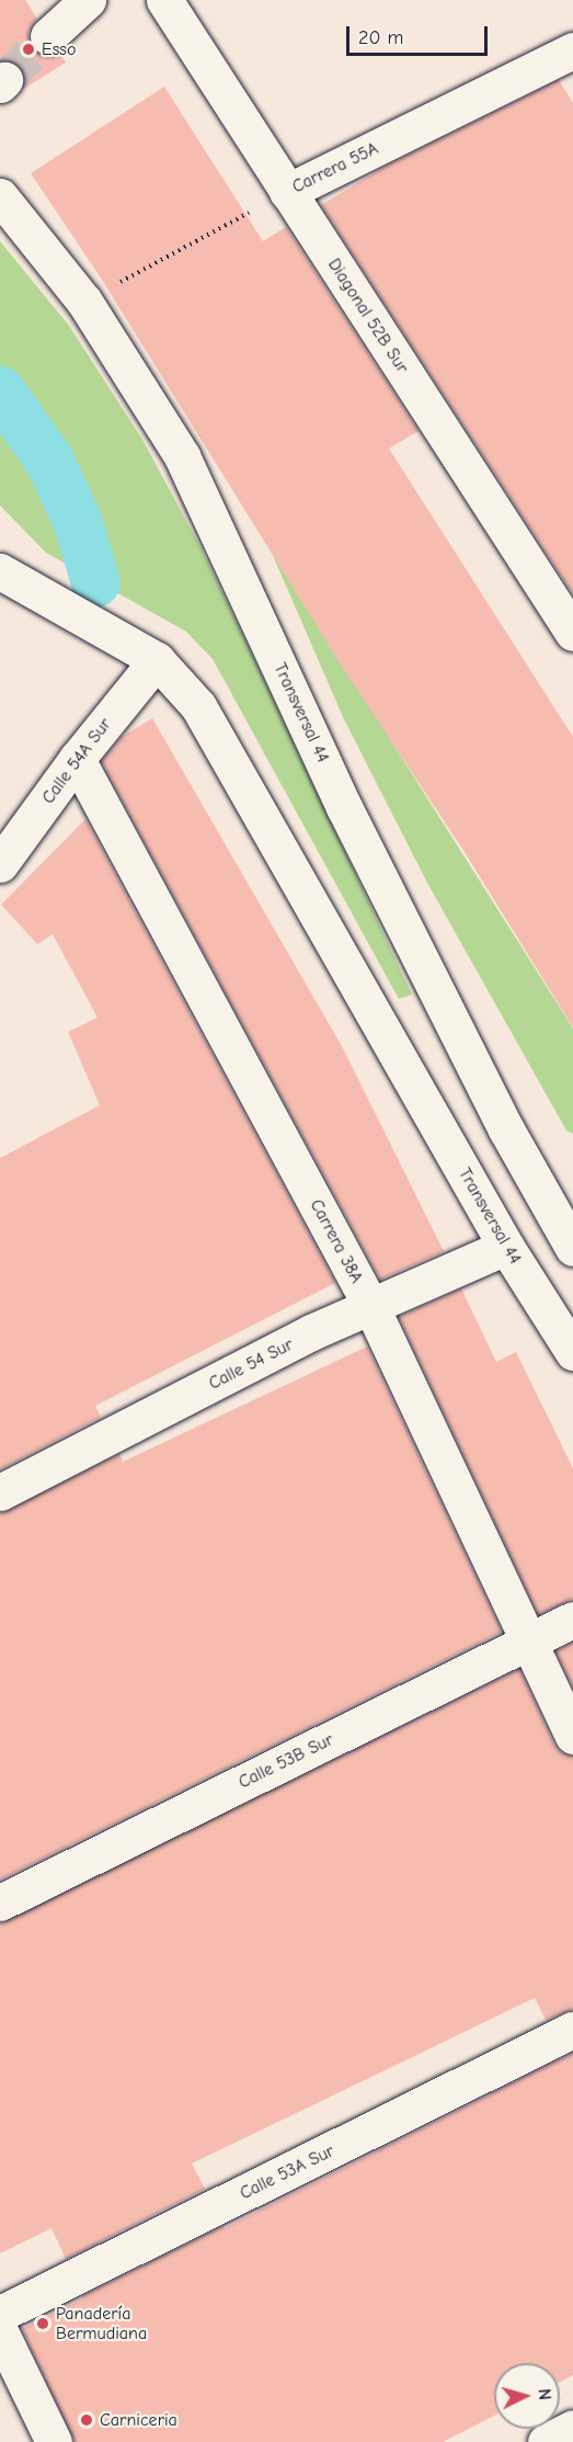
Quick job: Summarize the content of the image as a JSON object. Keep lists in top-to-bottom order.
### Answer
{
  "streets": {
    "street": [
      "Carrera 55A",
      "Diagonal 52B Sur",
      "Transversal 44",
      "Calle 54A Sur",
      "Carrera 38A",
      "Calle 54 Sur",
      "Calle 53B Sur",
      "Calle 53A Sur"
    ]
  },
  "crossings": [
    ["Carrera 55A", "Diagonal 52B Sur"],
    ["Transversal 44", "Calle 54A Sur"],
    ["Transversal 44", "Calle 54 Sur"],
    ["Calle 54A Sur", "Carrera 38A"],
    ["Carrera 38A", "Calle 54 Sur"],
    ["Carrera 38A", "Calle 53B Sur"]
  ],
  "places": ["Esso", "Panadería Bermudiana", "Carniceria"],
  "scale_bar": "20 m",
  "north": "right"
}
